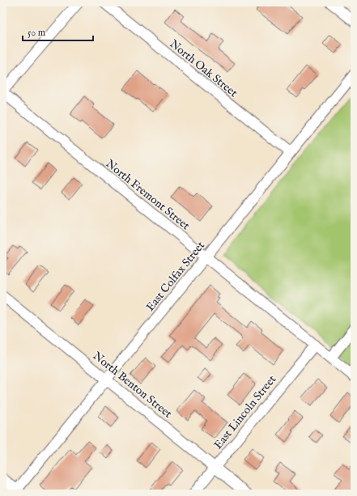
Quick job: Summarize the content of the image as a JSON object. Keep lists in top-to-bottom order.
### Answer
{
  "streets": {
    "street": [
      "North Oak Street",
      "North Fremont Street",
      "East Colfax Street",
      "North Benton Street",
      "East Lincoln Street"
    ]
  },
  "crossings": [
    ["North Oak Street", "East Colfax Street"],
    ["North Fremont Street", "East Colfax Street"],
    ["North Fremont Street", "East Lincoln Street"],
    ["East Colfax Street", "North Benton Street"],
    ["North Benton Street", "East Lincoln Street"]
  ],
  "scale_bar": "50 m"
}
